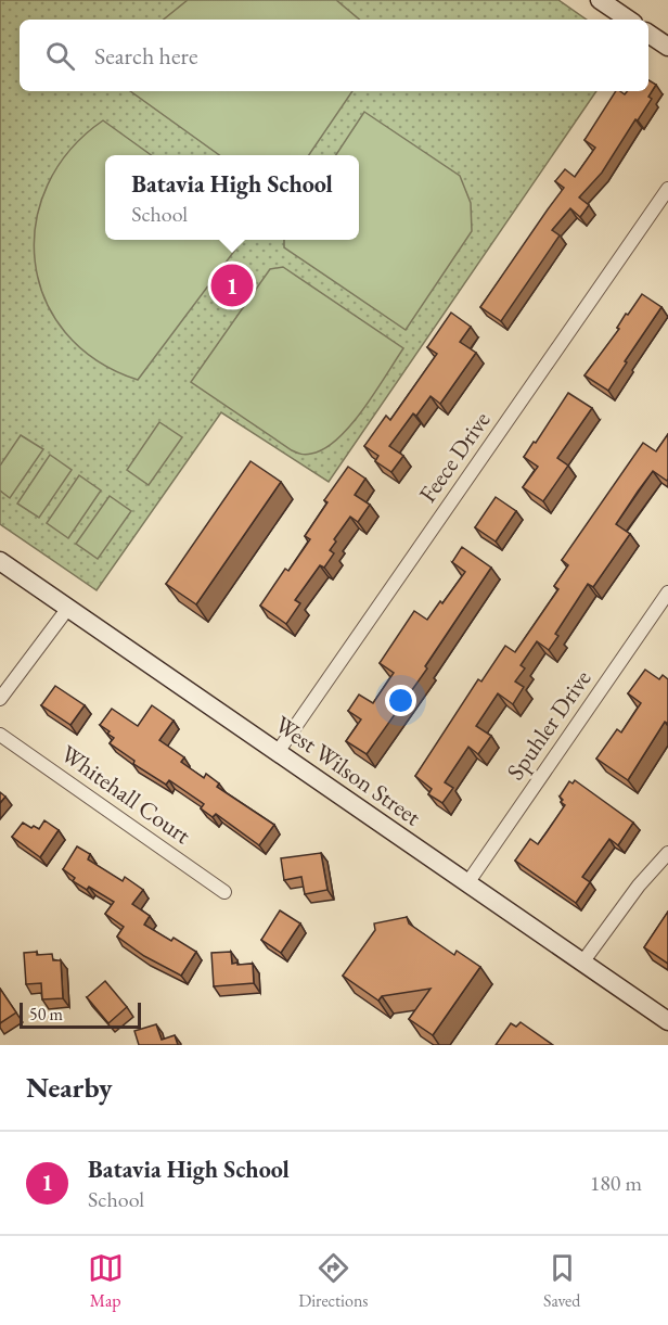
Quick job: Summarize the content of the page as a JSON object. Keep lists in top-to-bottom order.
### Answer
{
  "streets": {
    "main road": ["West Wilson Street"],
    "street": ["Feece Drive", "Spuhler Drive", "Whitehall Court"]
  },
  "crossings": [
    ["Feece Drive", "West Wilson Street"],
    ["Spuhler Drive", "West Wilson Street"]
  ],
  "scale_bar": "50 m",
  "page": {
    "search": "Search here",
    "popup": ["Batavia High School", "School"],
    "pins": "1",
    "scale": "50 m",
    "heading": "Nearby",
    "list": [
      {
        "mark": "1",
        "name": "Batavia High School",
        "note": "School",
        "value": "180 m"
      }
    ],
    "nav": ["Map", "Directions", "Saved"]
  }
}
